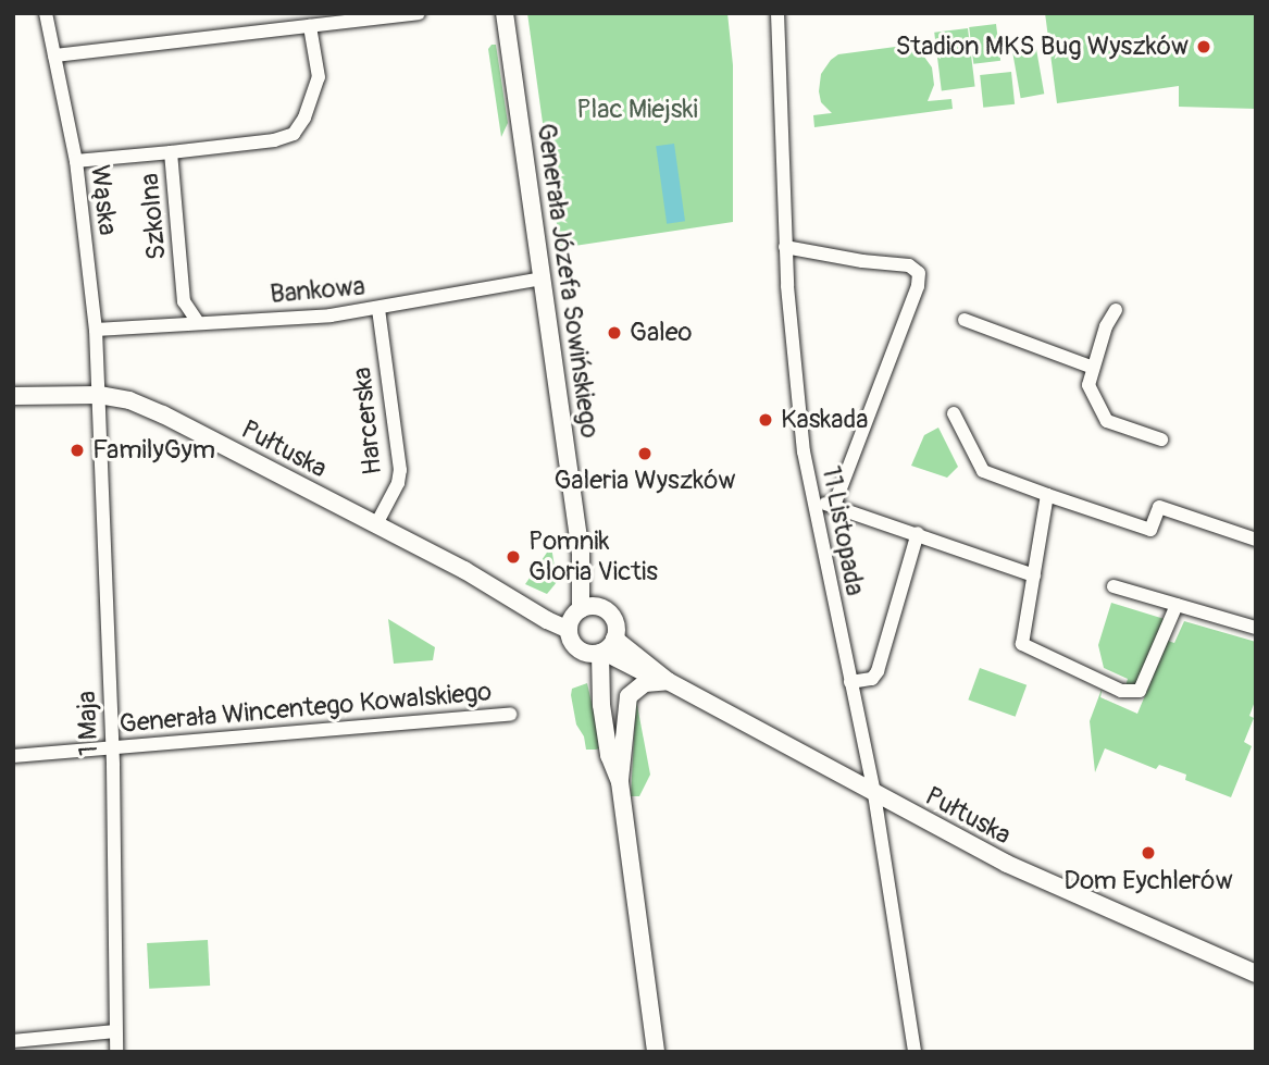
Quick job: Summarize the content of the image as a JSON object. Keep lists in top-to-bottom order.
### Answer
{
  "streets": {
    "street": [
      "Wąska",
      "Szkolna",
      "Generała Józefa Sowińskiego",
      "Bankowa",
      "Harcerska",
      "Pułtuska",
      "11 Listopada",
      "Generała Wincentego Kowalskiego",
      "1 Maja"
    ]
  },
  "crossings": [
    ["Wąska", "Szkolna"],
    ["Wąska", "Bankowa"],
    ["Wąska", "Pułtuska"],
    ["Wąska", "1 Maja"],
    ["Szkolna", "Bankowa"],
    ["Generała Józefa Sowińskiego", "Bankowa"],
    ["Generała Józefa Sowińskiego", "Pułtuska"],
    ["Bankowa", "Harcerska"],
    ["Harcerska", "Pułtuska"],
    ["Pułtuska", "11 Listopada"],
    ["Pułtuska", "1 Maja"],
    ["Generała Wincentego Kowalskiego", "1 Maja"]
  ],
  "parks": ["Plac Miejski"],
  "places": [
    "Stadion MKS Bug Wyszków",
    "Galeo",
    "Kaskada",
    "FamilyGym",
    "Galeria Wyszków",
    "Pomnik Gloria Victis",
    "Dom Eychlerów"
  ]
}
